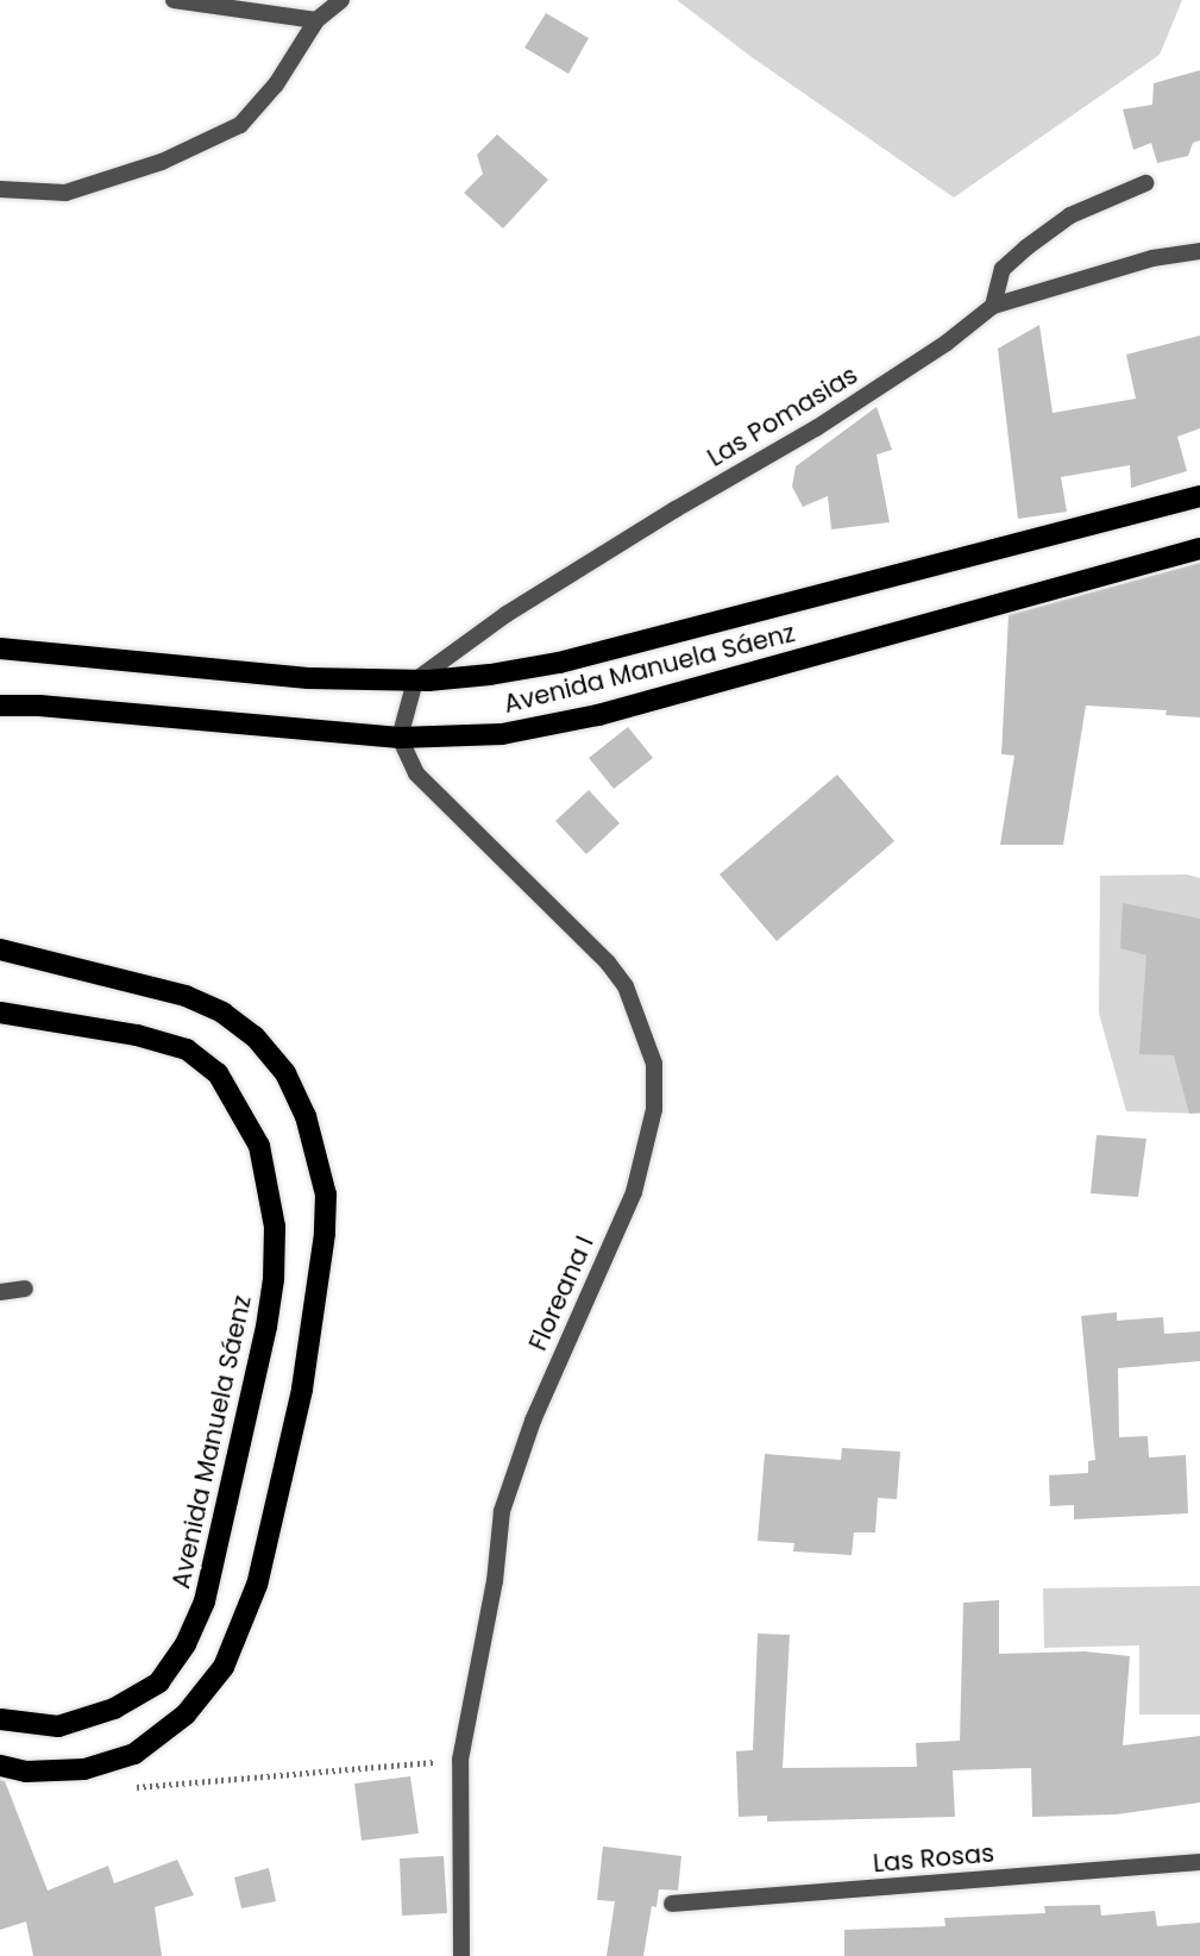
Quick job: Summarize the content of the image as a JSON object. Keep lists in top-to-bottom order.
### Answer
{
  "streets": {
    "main road": ["Avenida Manuela Sáenz"],
    "street": ["Las Pomasias", "Floreana I", "Las Rosas"]
  },
  "crossings": [
    ["Las Pomasias", "Avenida Manuela Sáenz"],
    ["Avenida Manuela Sáenz", "Floreana I"]
  ]
}
